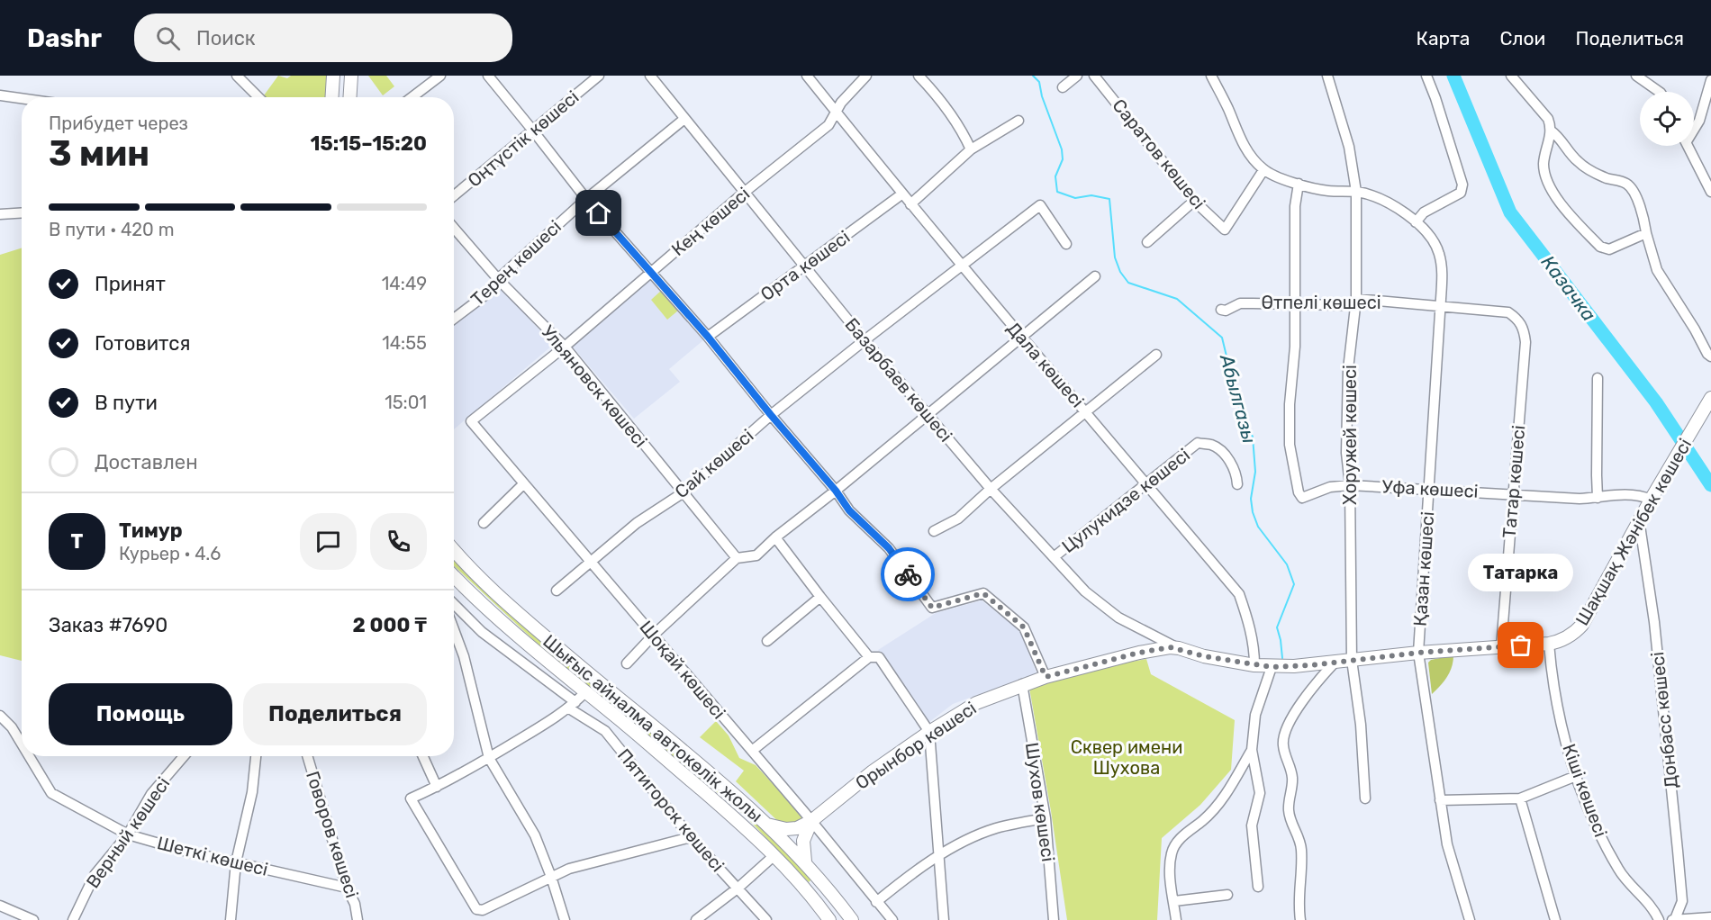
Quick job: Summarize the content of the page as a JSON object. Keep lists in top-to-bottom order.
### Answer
{
  "streets": {
    "main road": ["Шақшақ Жәнібек көшесі", "Шығыс айналма автокөлік жолы", "Орынбор көшесі"],
    "street": [
      "Оңтүстік көшесі",
      "Саратов көшесі",
      "Кең көшесі",
      "Терең көшесі",
      "Орта көшесі",
      "Өтпелі көшесі",
      "Дала көшесі",
      "Базарбаев көшесі",
      "Ульяновск көшесі",
      "Хоружей көшесі",
      "Сай көшесі",
      "Татар көшесі",
      "Уфа көшесі",
      "Цулукидзе көшесі",
      "Қазан көшесі",
      "Шоқай көшесі",
      "Донбасс көшесі",
      "Кіші көшесі",
      "Шухов көшесі",
      "Пятигорск көшесі",
      "Верный көшесі",
      "Говоров көшесі",
      "Шеткі көшесі"
    ]
  },
  "crossings": [
    ["Саратов көшесі", "Қазан көшесі"],
    ["Кең көшесі", "Дала көшесі"],
    ["Кең көшесі", "Базарбаев көшесі"],
    ["Кең көшесі", "Ульяновск көшесі"],
    ["Кең көшесі", "Шоқай көшесі"],
    ["Терең көшесі", "Базарбаев көшесі"],
    ["Терең көшесі", "Ульяновск көшесі"],
    ["Орта көшесі", "Дала көшесі"],
    ["Орта көшесі", "Базарбаев көшесі"],
    ["Өтпелі көшесі", "Хоружей көшесі"],
    ["Өтпелі көшесі", "Татар көшесі"],
    ["Өтпелі көшесі", "Уфа көшесі"],
    ["Өтпелі көшесі", "Қазан көшесі"],
    ["Дала көшесі", "Сай көшесі"],
    ["Дала көшесі", "Цулукидзе көшесі"],
    ["Дала көшесі", "Орынбор көшесі"],
    ["Базарбаев көшесі", "Сай көшесі"],
    ["Базарбаев көшесі", "Цулукидзе көшесі"],
    ["Базарбаев көшесі", "Орынбор көшесі"],
    ["Ульяновск көшесі", "Сай көшесі"],
    ["Хоружей көшесі", "Уфа көшесі"],
    ["Хоружей көшесі", "Қазан көшесі"],
    ["Хоружей көшесі", "Орынбор көшесі"],
    ["Сай көшесі", "Шоқай көшесі"],
    ["Татар көшесі", "Уфа көшесі"],
    ["Татар көшесі", "Орынбор көшесі"],
    ["Уфа көшесі", "Шақшақ Жәнібек көшесі"],
    ["Уфа көшесі", "Қазан көшесі"],
    ["Шақшақ Жәнібек көшесі", "Донбасс көшесі"],
    ["Шақшақ Жәнібек көшесі", "Орынбор көшесі"],
    ["Қазан көшесі", "Орынбор көшесі"],
    ["Шоқай көшесі", "Орынбор көшесі"],
    ["Орынбор көшесі", "Кіші көшесі"],
    ["Орынбор көшесі", "Шухов көшесі"],
    ["Верный көшесі", "Шеткі көшесі"],
    ["Говоров көшесі", "Шеткі көшесі"]
  ],
  "water": ["Казачка", "Абылгазы"],
  "parks": ["Сквер имени Шухова"],
  "places": ["Татарка"],
  "page": {
    "header": "Dashr",
    "search": "Поиск",
    "nav": ["Карта", "Слои", "Поделиться"],
    "heading": ["3 мин", "Прибудет через", "15:15–15:20"],
    "panel": [
      "Тимур",
      "Курьер · 4.6",
      "Заказ #7690",
      "2 000 ₸"
    ],
    "bar": "В пути · 420 m",
    "list": [
      ["Принят", "14:49"],
      ["Готовится", "14:55"],
      ["В пути", "15:01"],
      "Доставлен"
    ],
    "round": "Т",
    "bubble": "Татарка",
    "buttons": ["Помощь", "Поделиться"]
  }
}
